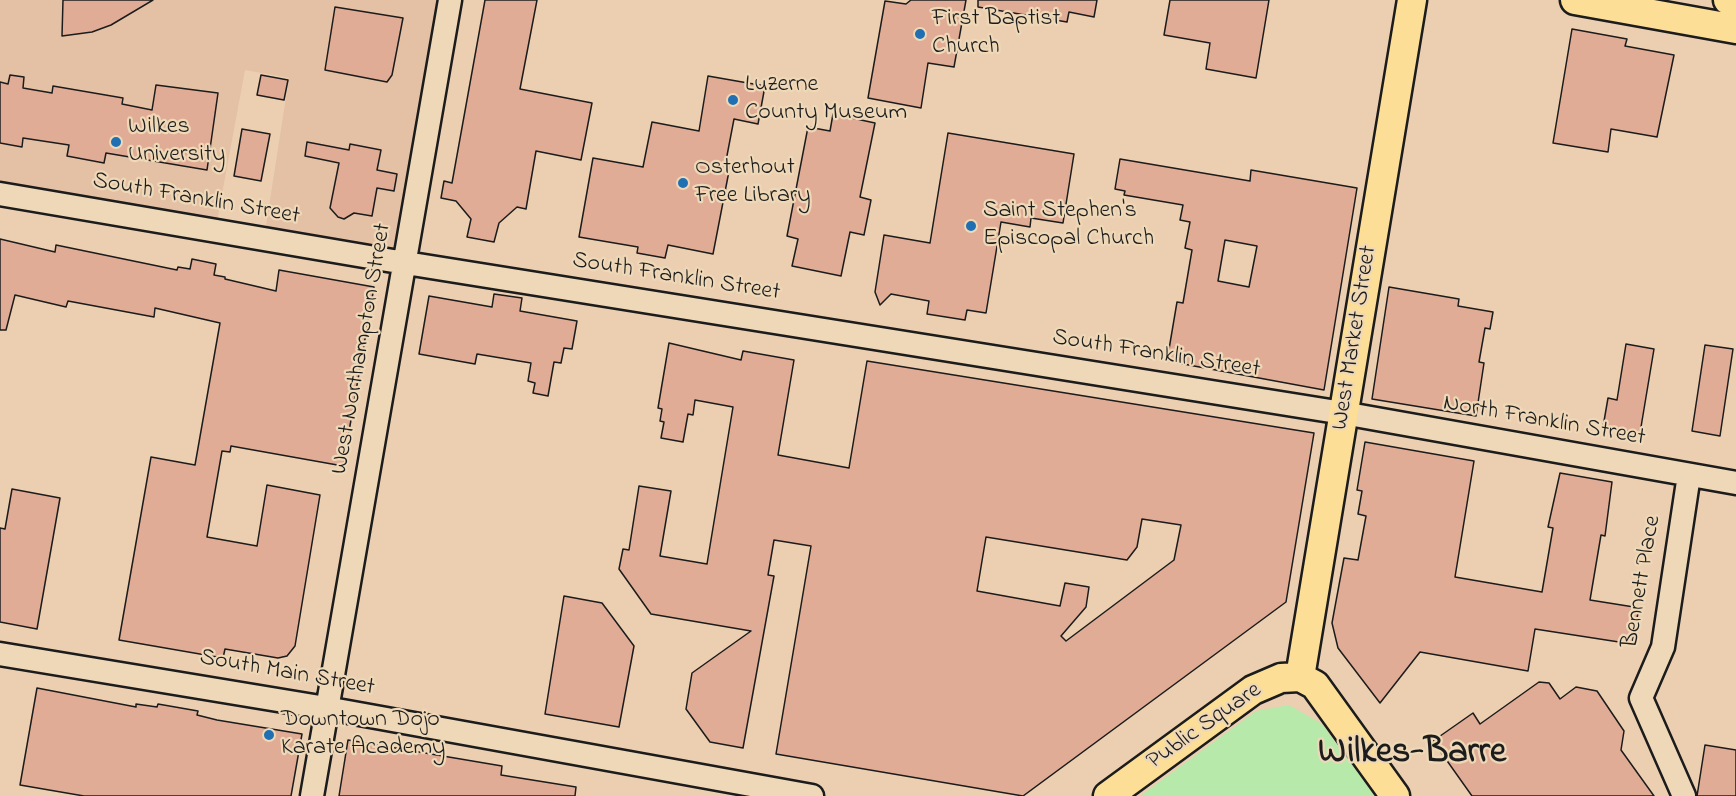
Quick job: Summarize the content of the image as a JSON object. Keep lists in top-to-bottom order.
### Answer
{
  "streets": {
    "main road": ["West Market Street", "Public Square"],
    "street": [
      "South Franklin Street",
      "West Northampton Street",
      "North Franklin Street",
      "Bennett Place",
      "South Main Street"
    ]
  },
  "crossings": [
    ["South Franklin Street", "West Market Street"],
    ["South Franklin Street", "West Northampton Street"],
    ["South Franklin Street", "North Franklin Street"],
    ["West Market Street", "North Franklin Street"],
    ["West Market Street", "Public Square"],
    ["West Northampton Street", "South Main Street"],
    ["North Franklin Street", "Bennett Place"]
  ],
  "districts": ["Wilkes-Barre"],
  "places": [
    "First Baptist Church",
    "Luzerne County Museum",
    "Wilkes University",
    "Osterhout Free Library",
    "Saint Stephen's Episcopal Church",
    "Downtown Dojo Karate Academy"
  ]
}
